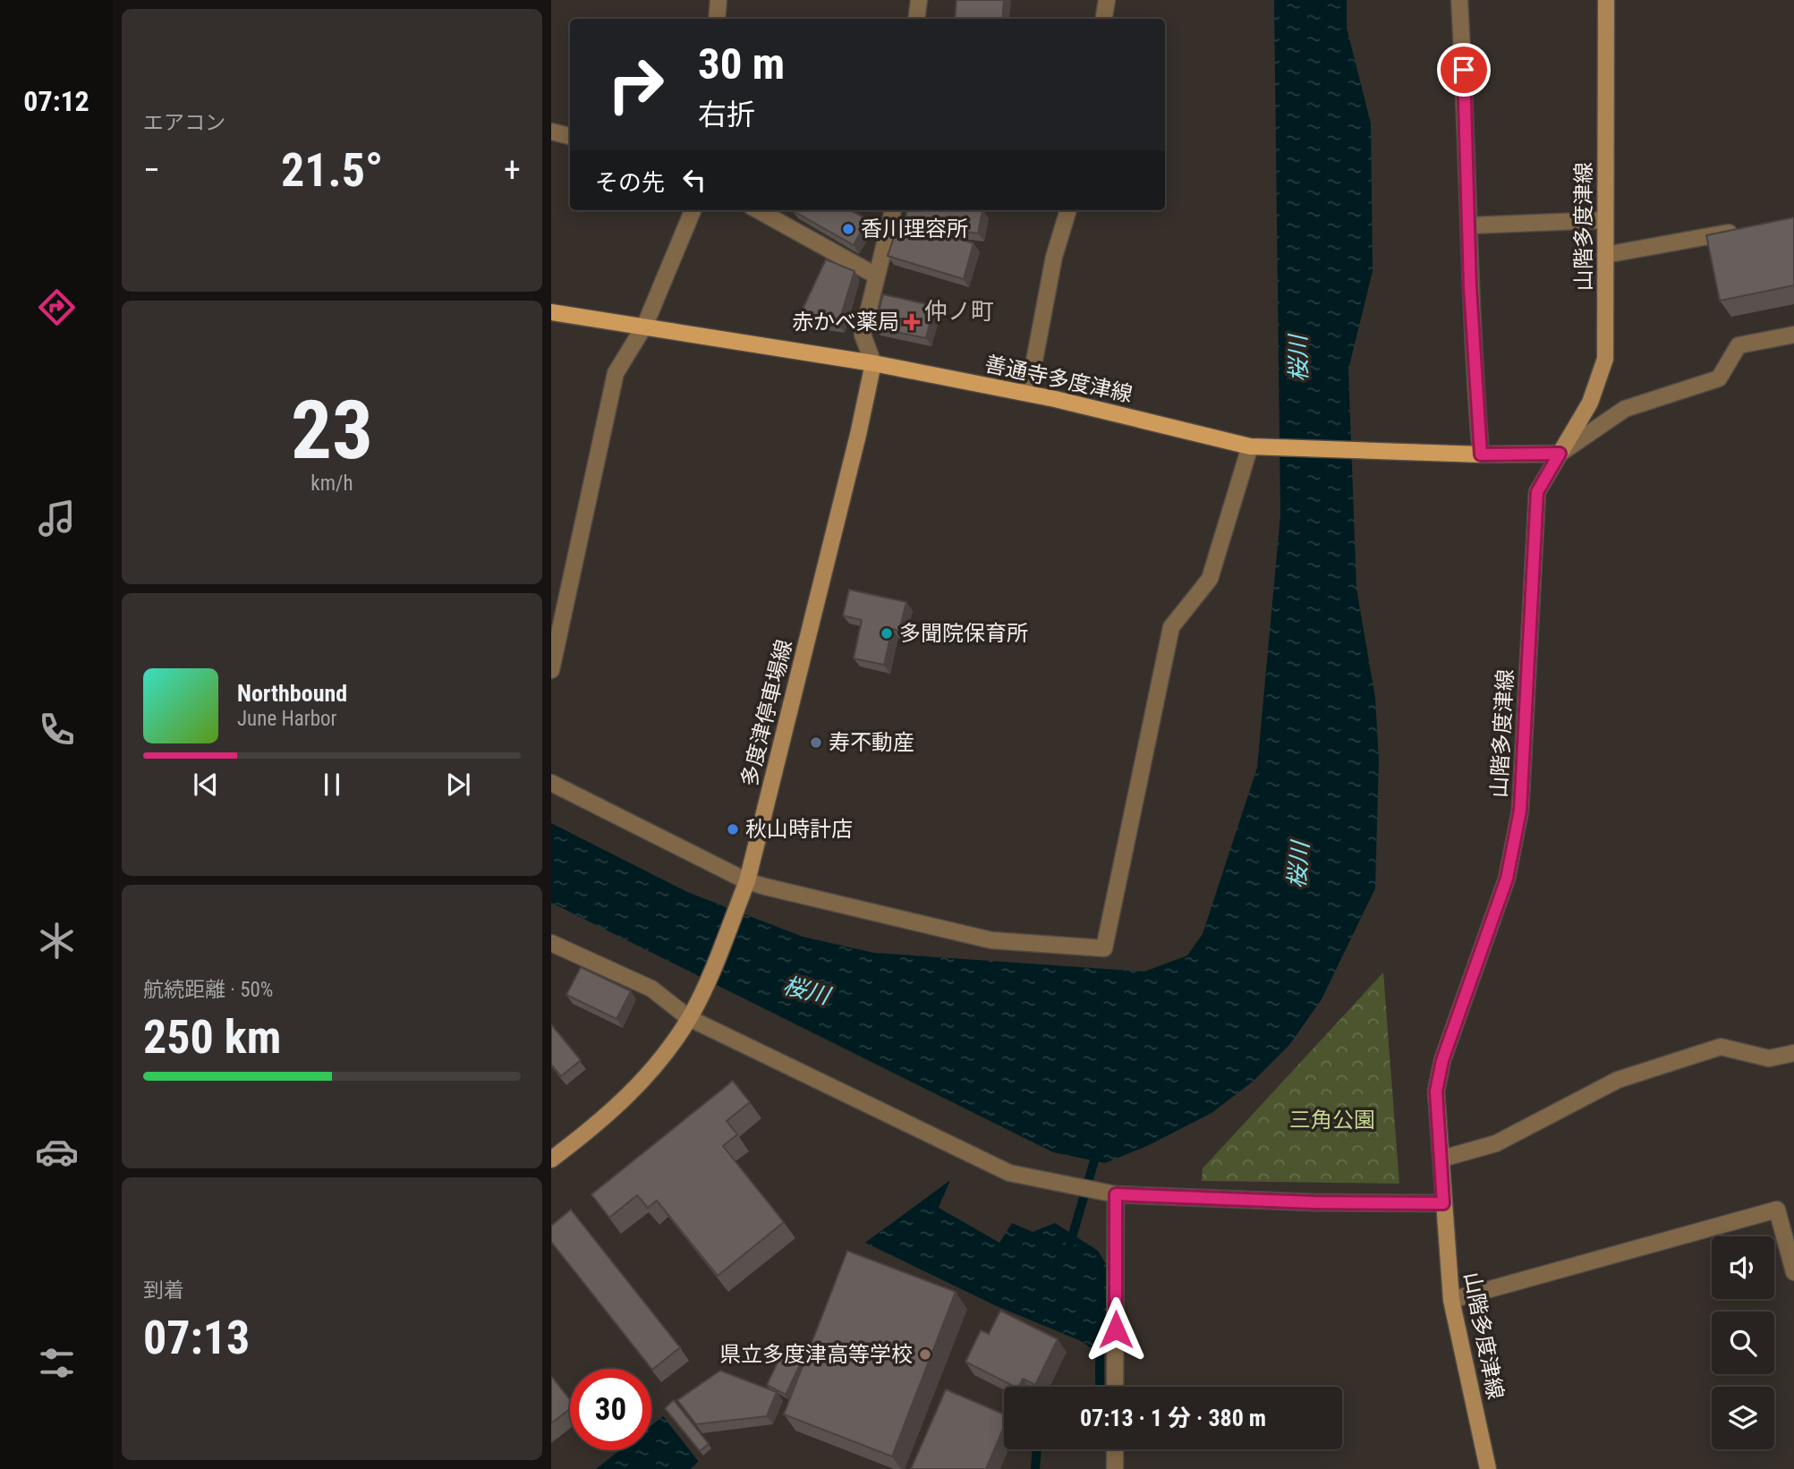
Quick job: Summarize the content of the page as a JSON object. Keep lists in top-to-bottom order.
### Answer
{
  "streets": {
    "main road": ["山階多度津線", "善通寺多度津線", "多度津停車場線"]
  },
  "crossings": [
    ["山階多度津線", "善通寺多度津線"],
    ["善通寺多度津線", "多度津停車場線"]
  ],
  "districts": ["仲ノ町"],
  "water": ["桜川"],
  "parks": ["三角公園"],
  "places": {
    "other": [
      "香川理容所",
      "多聞院保育所",
      "寿不動産",
      "秋山時計店",
      "県立多度津高等学校"
    ],
    "health": ["赤かべ薬局"]
  },
  "page": {
    "tabs": "07:12",
    "tile": [
      "エアコン",
      ["23", "km/h"],
      ["航続距離 · 50%", "250 km"],
      ["到着", "07:13"]
    ],
    "turn": ["30 m", "右折"],
    "heat": ["−", "21.5°", "+"],
    "then": "その先",
    "song": ["Northbound", "June Harbor"],
    "limit": "30",
    "trip": "07:13 · 1 分 · 380 m"
  }
}
